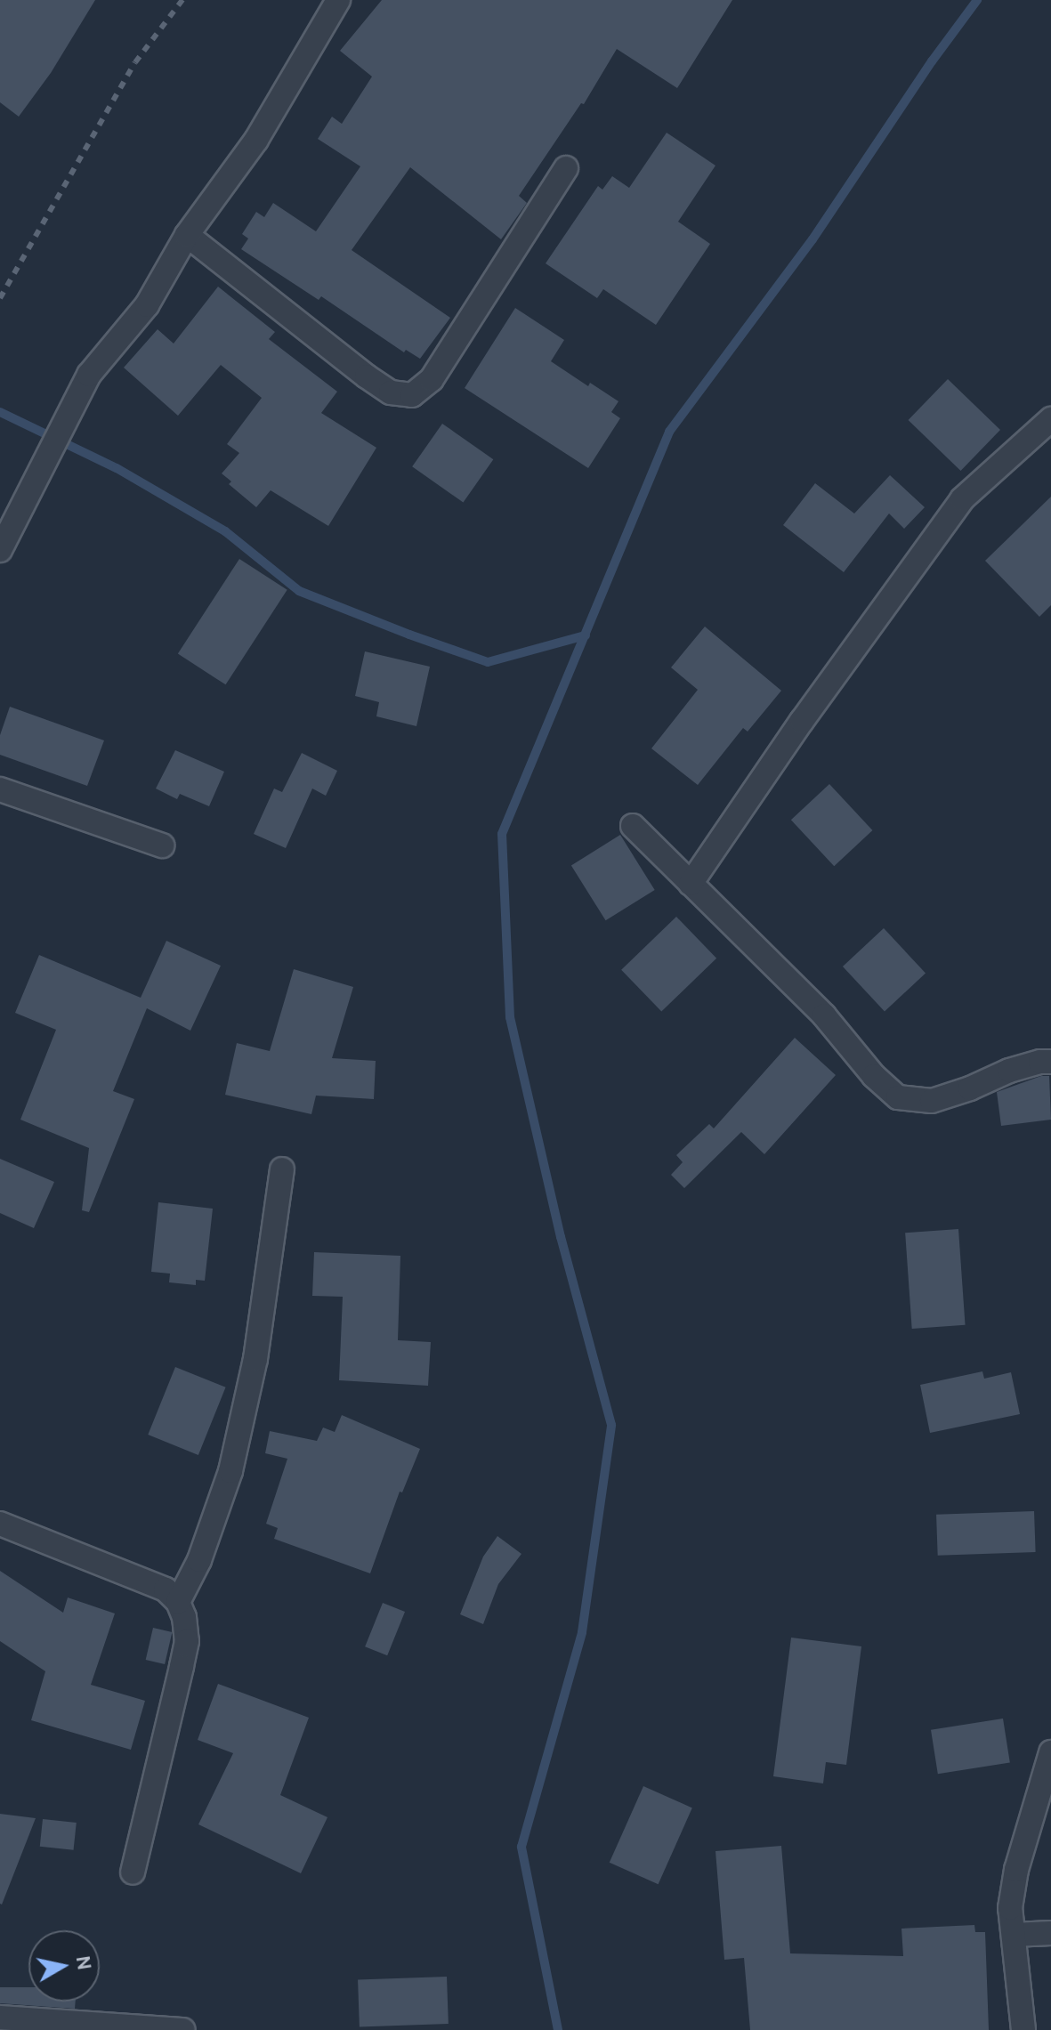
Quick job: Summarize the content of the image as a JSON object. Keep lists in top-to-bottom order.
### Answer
{
  "north": "right"
}
